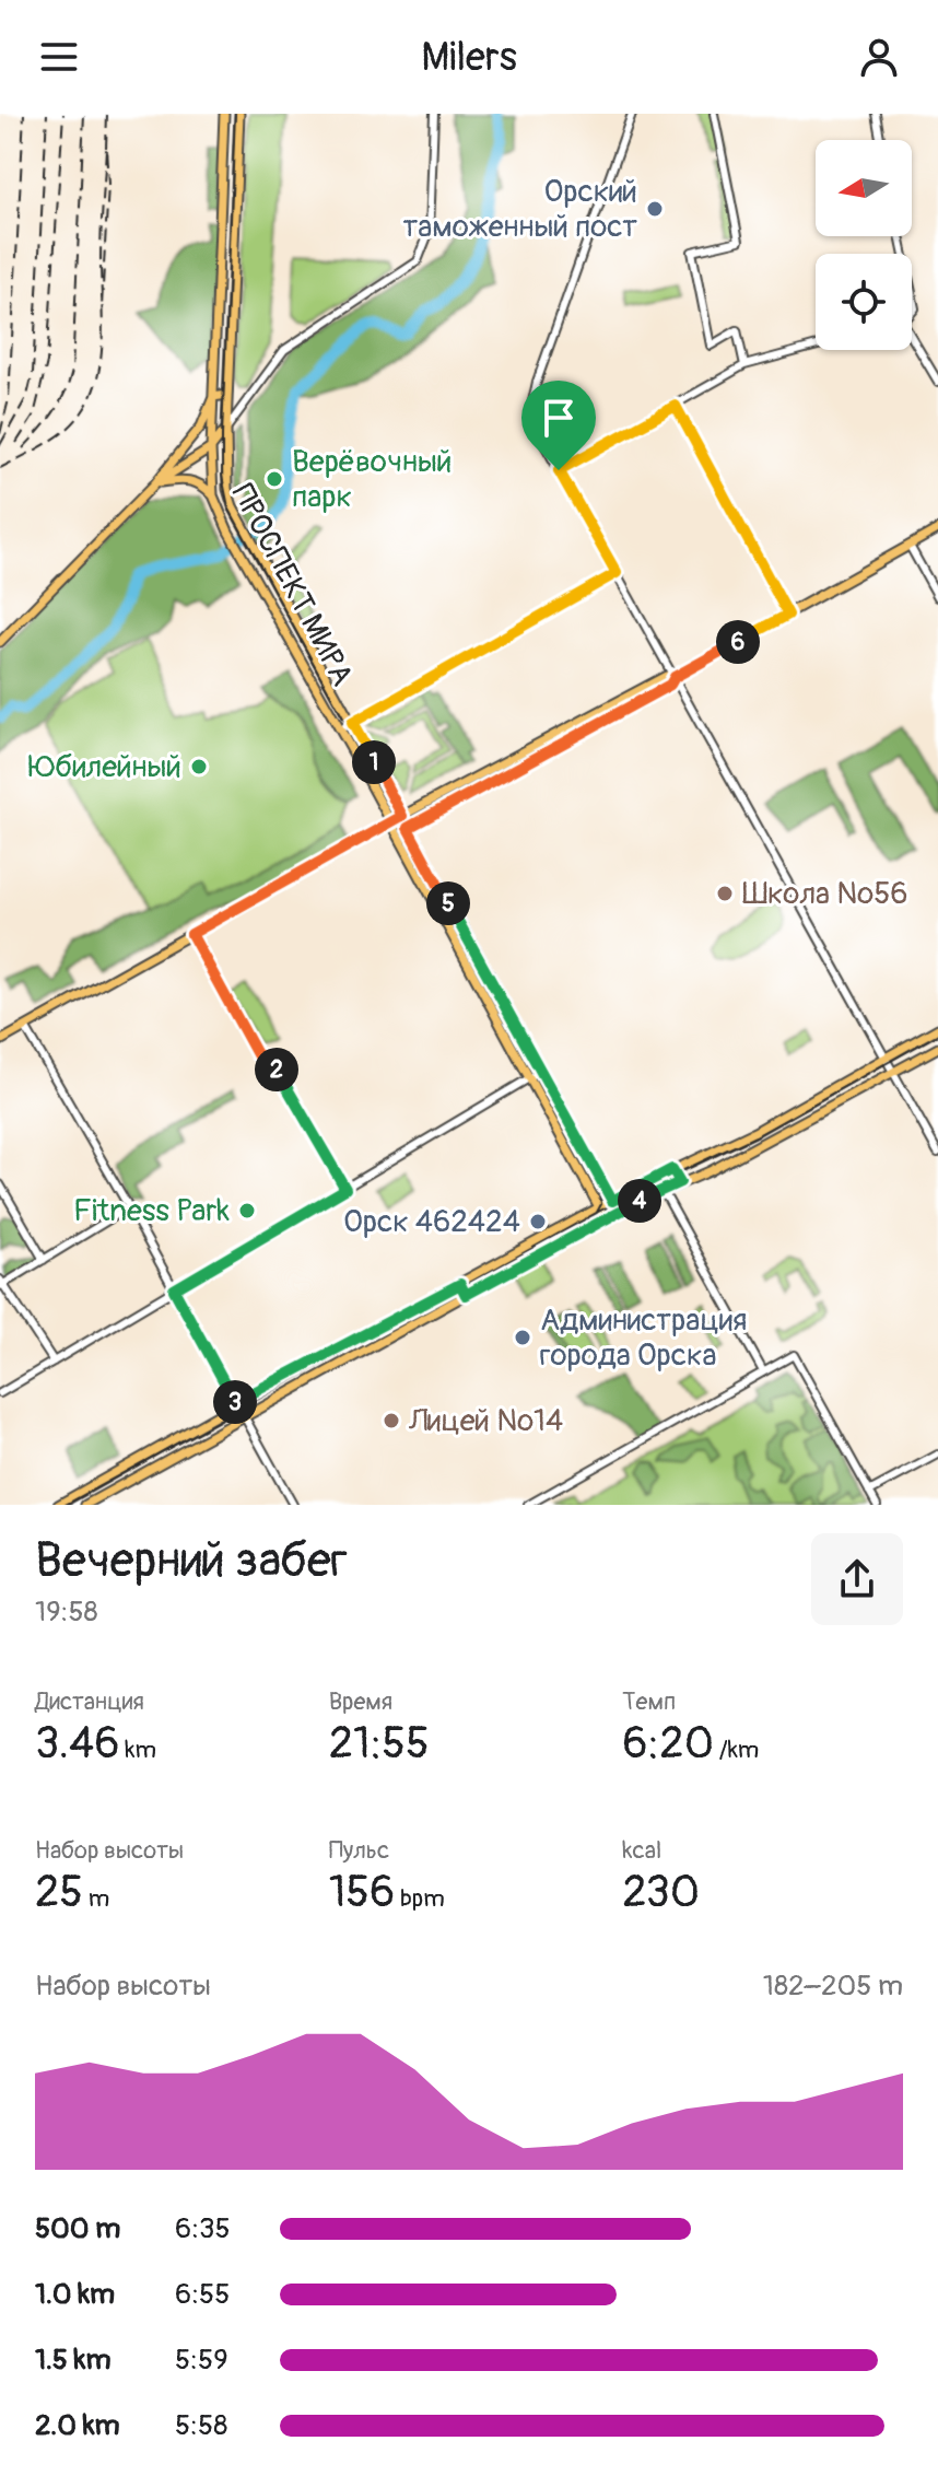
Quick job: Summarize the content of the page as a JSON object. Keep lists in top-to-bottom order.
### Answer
{
  "streets": {
    "main road": ["ПРОСПЕКТ МИРА"]
  },
  "places": [
    "Орский таможенный пост",
    "Верёвочный парк",
    "Юбилейный",
    "Школа №56",
    "Fitness Park",
    "Орск 462424",
    "Администрация города Орска",
    "Лицей №14"
  ],
  "north": "left",
  "page": {
    "header": "Milers",
    "pins": [
      "6",
      "1",
      "5",
      "2",
      "4",
      "3"
    ],
    "heading": ["Вечерний забег", "19:58"],
    "stats": [
      ["Дистанция", "3.46 km"],
      ["Время", "21:55"],
      ["Темп", "6:20 /km"],
      ["Набор высоты", "25 m"],
      ["Пульс", "156 bpm"],
      ["kcal", "230"]
    ],
    "chart": ["Набор высоты", "182–205 m"],
    "list": [
      {
        "name": "500 m",
        "note": "6:35"
      },
      {
        "name": "1.0 km",
        "note": "6:55"
      },
      {
        "name": "1.5 km",
        "note": "5:59"
      },
      {
        "name": "2.0 km",
        "note": "5:58"
      }
    ]
  }
}
